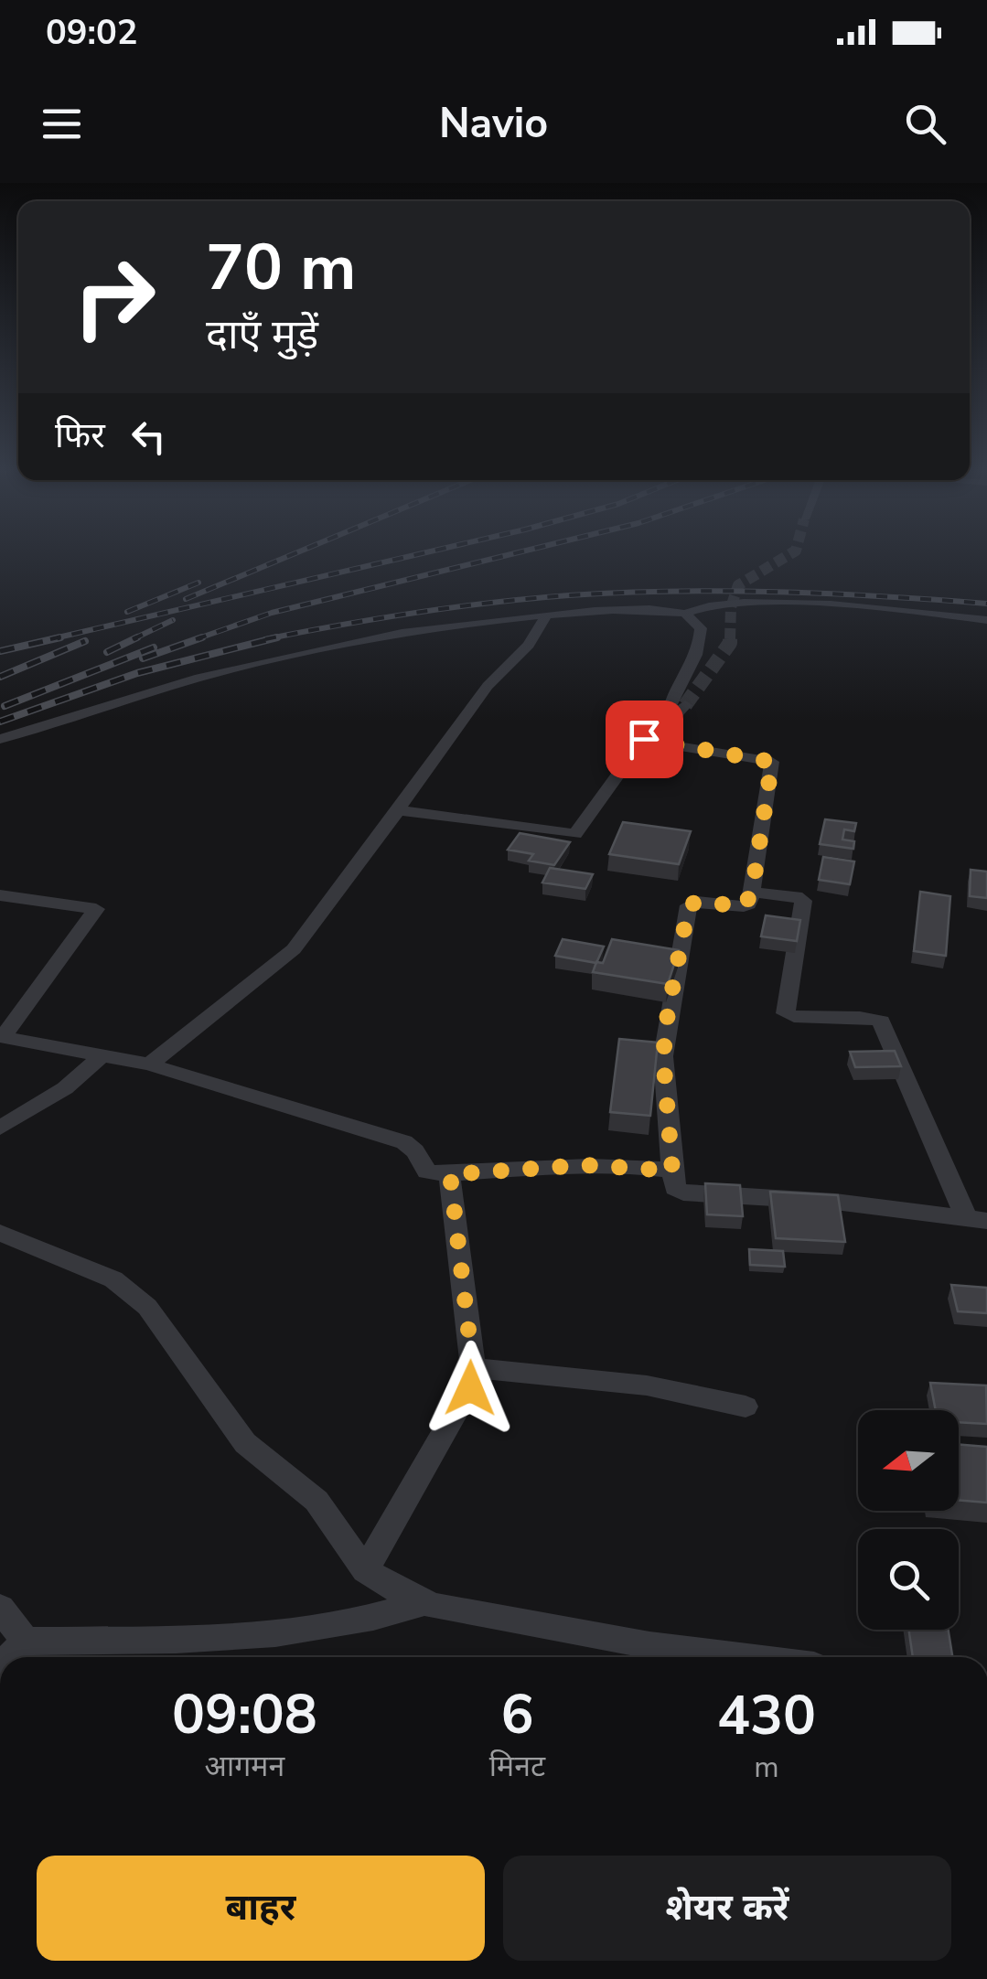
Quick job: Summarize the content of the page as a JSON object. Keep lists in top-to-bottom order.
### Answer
{
  "north": "left",
  "page": {
    "status": "09:02",
    "header": "Navio",
    "turn": ["70 m", "दाएँ मुड़ें"],
    "then": "फिर",
    "eta": [
      "09:08",
      "आगमन",
      "6",
      "मिनट",
      "430",
      "m"
    ],
    "buttons": ["बाहर", "शेयर करें"]
  }
}
